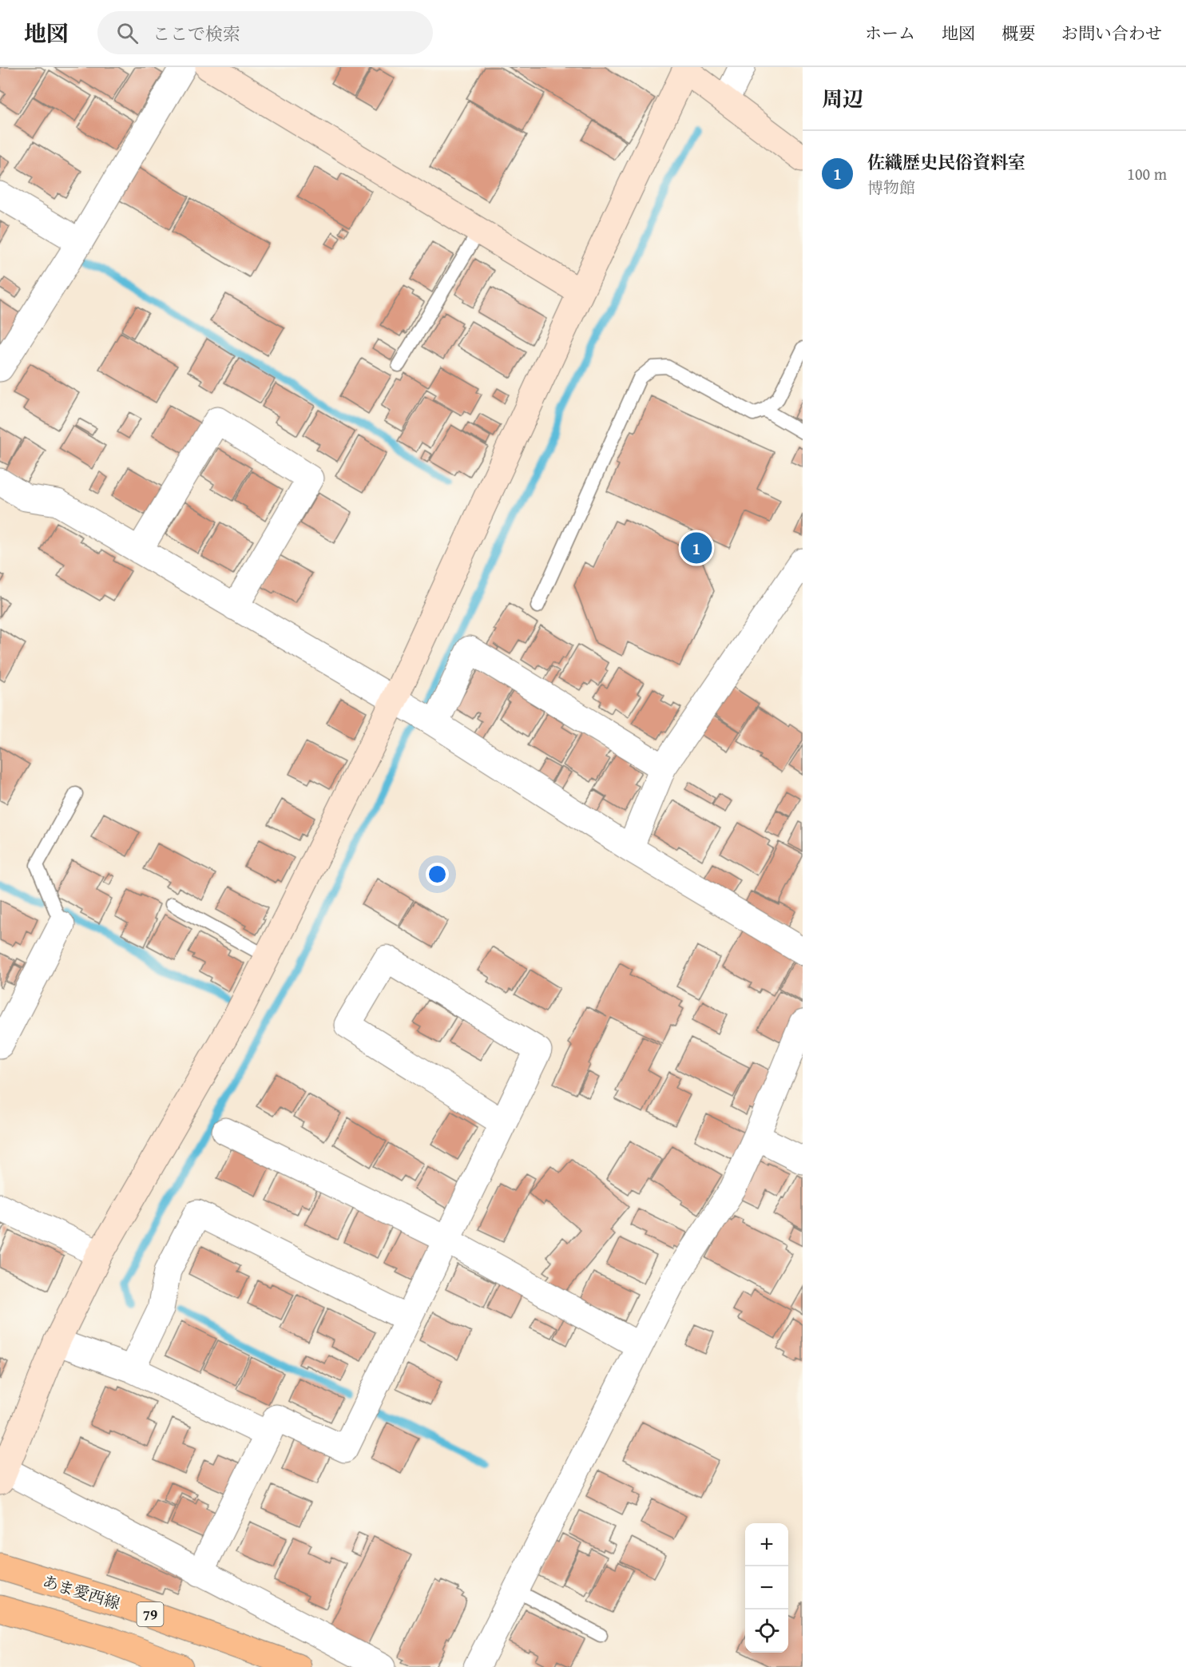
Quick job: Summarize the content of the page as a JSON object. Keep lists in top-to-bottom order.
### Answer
{
  "streets": {
    "main road": ["あま愛西線", "79"]
  },
  "page": {
    "header": "地図",
    "search": "ここで検索",
    "nav": [
      "ホーム",
      "地図",
      "概要",
      "お問い合わせ"
    ],
    "heading": "周辺",
    "list": [
      {
        "mark": "1",
        "name": "佐織歴史民俗資料室",
        "note": "博物館",
        "value": "100 m"
      }
    ],
    "pins": "1",
    "map_buttons": ["+", "−"]
  }
}
